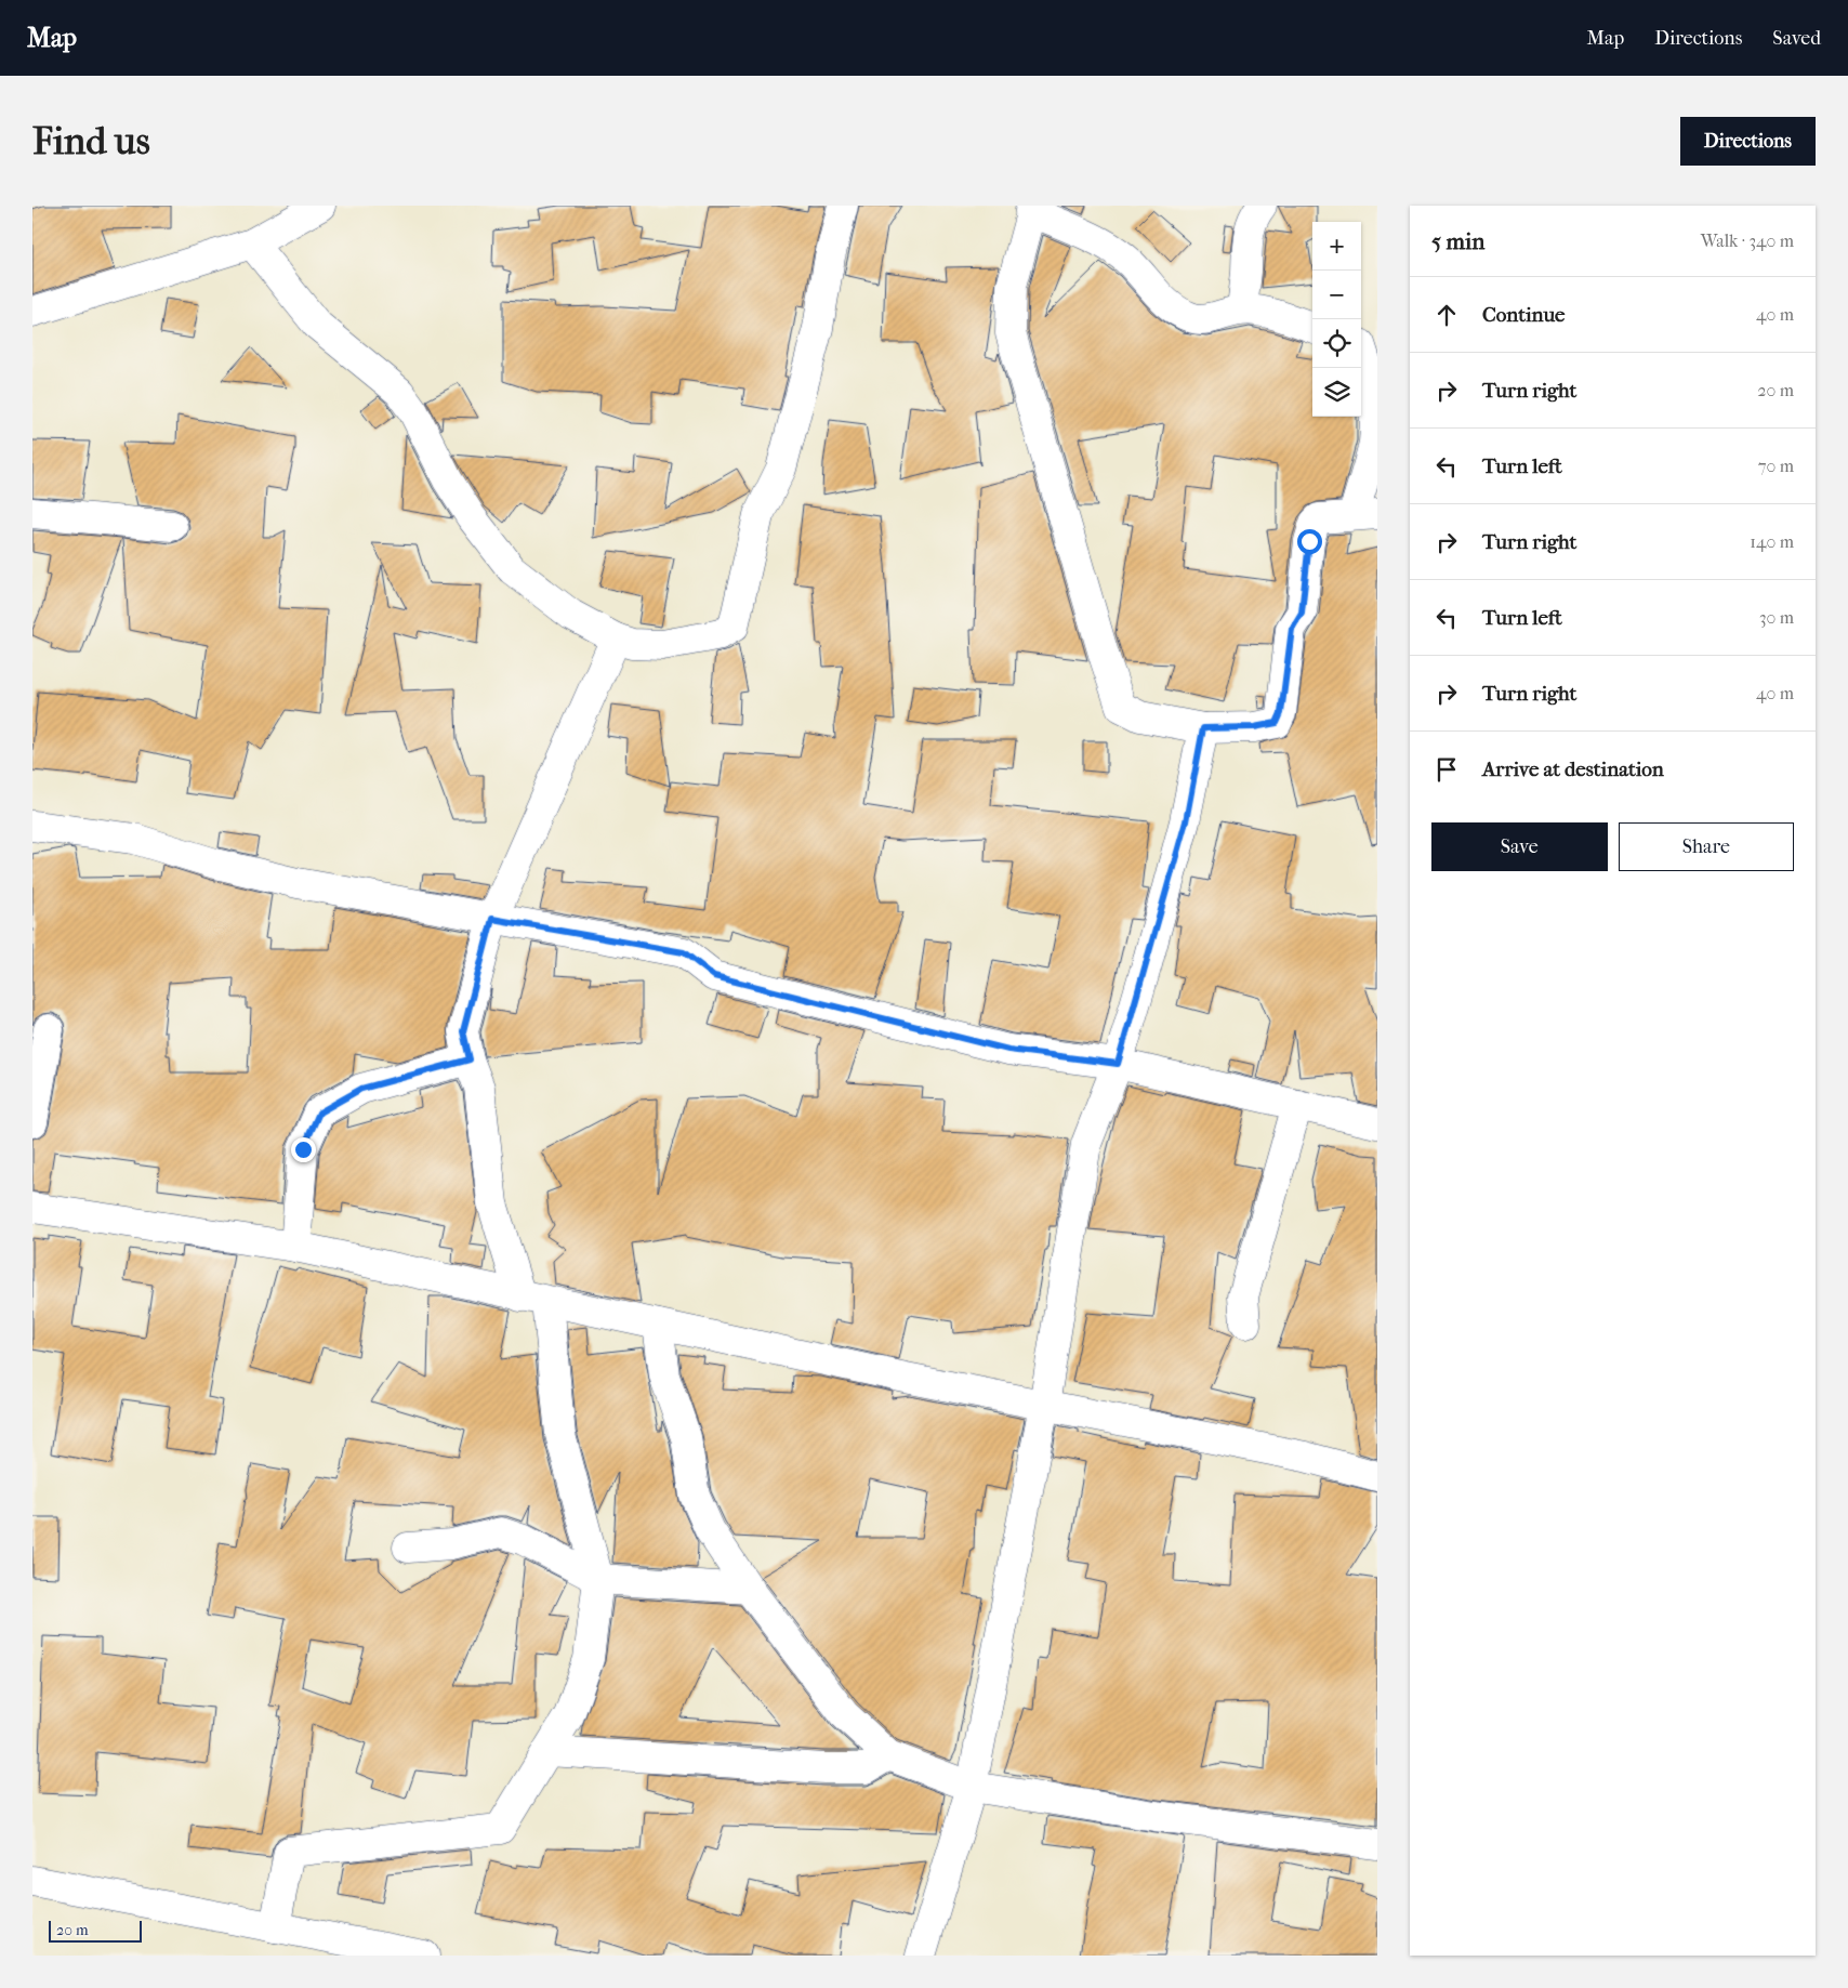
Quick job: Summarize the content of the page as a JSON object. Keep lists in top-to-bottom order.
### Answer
{
  "scale_bar": "20 m",
  "page": {
    "header": "Map",
    "nav": ["Map", "Directions", "Saved"],
    "buttons": [
      "Directions",
      ["Save", "Share"]
    ],
    "title": "Find us",
    "heading": ["5 min", "Walk · 340 m"],
    "map_buttons": ["+", "−"],
    "list": [
      ["Continue", "40 m"],
      ["Turn right", "20 m"],
      ["Turn left", "70 m"],
      ["Turn right", "140 m"],
      ["Turn left", "30 m"],
      ["Turn right", "40 m"],
      "Arrive at destination"
    ],
    "scale": "20 m"
  }
}
